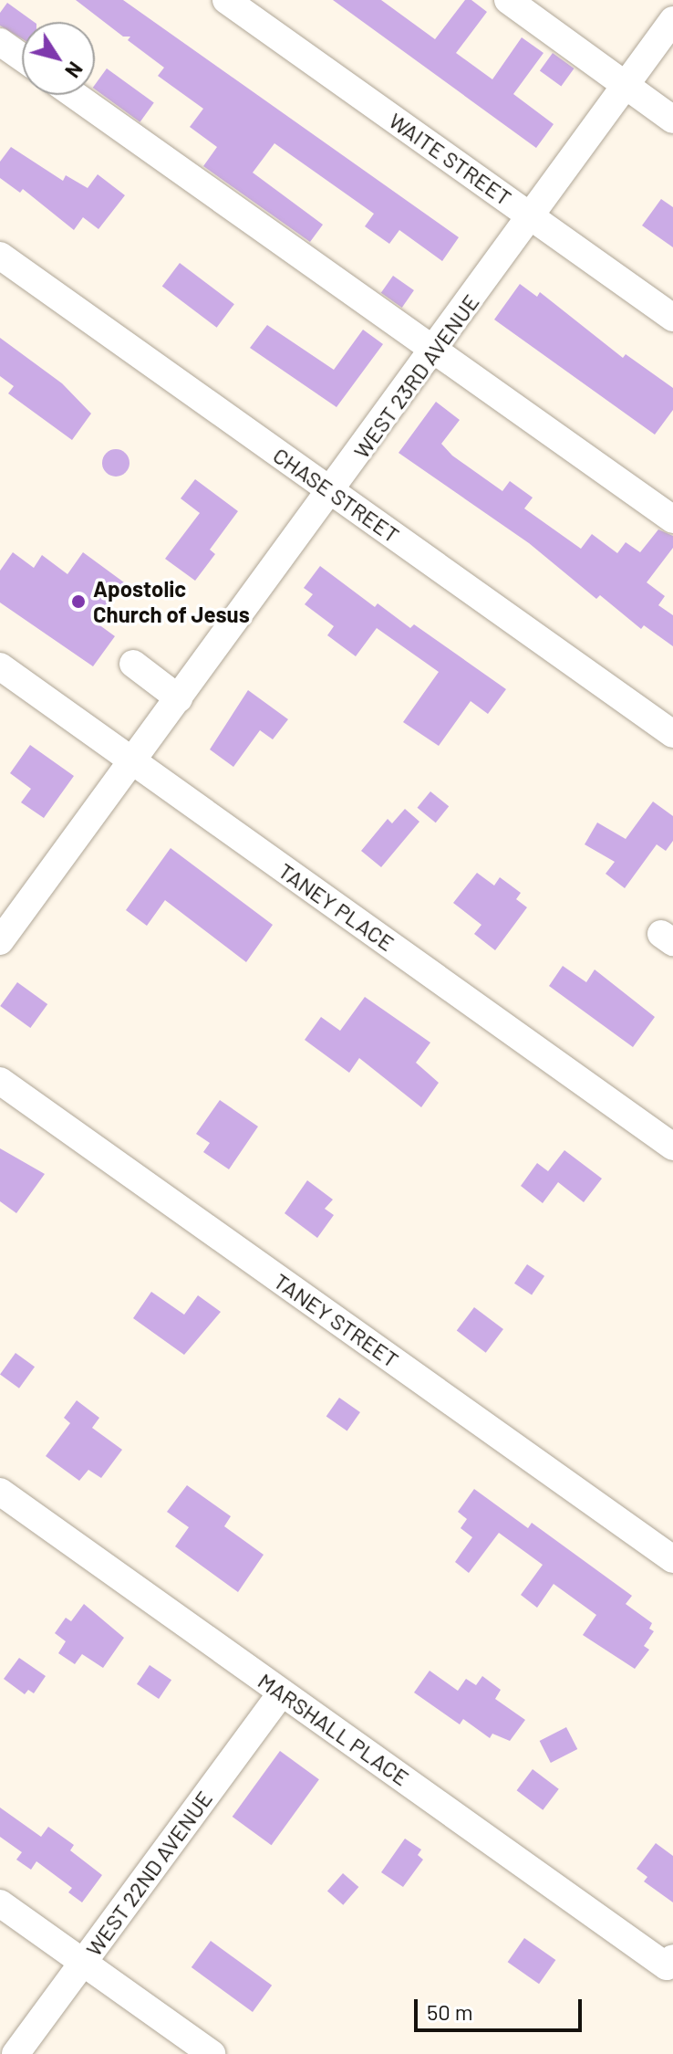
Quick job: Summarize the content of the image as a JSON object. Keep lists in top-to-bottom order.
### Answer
{
  "streets": {
    "street": [
      "WAITE STREET",
      "WEST 23RD AVENUE",
      "CHASE STREET",
      "TANEY PLACE",
      "TANEY STREET",
      "MARSHALL PLACE",
      "WEST 22ND AVENUE"
    ]
  },
  "crossings": [
    ["WAITE STREET", "WEST 23RD AVENUE"],
    ["WEST 23RD AVENUE", "CHASE STREET"],
    ["WEST 23RD AVENUE", "TANEY PLACE"],
    ["MARSHALL PLACE", "WEST 22ND AVENUE"]
  ],
  "places": ["Apostolic Church of Jesus"],
  "scale_bar": "50 m",
  "north": "bottom right"
}
